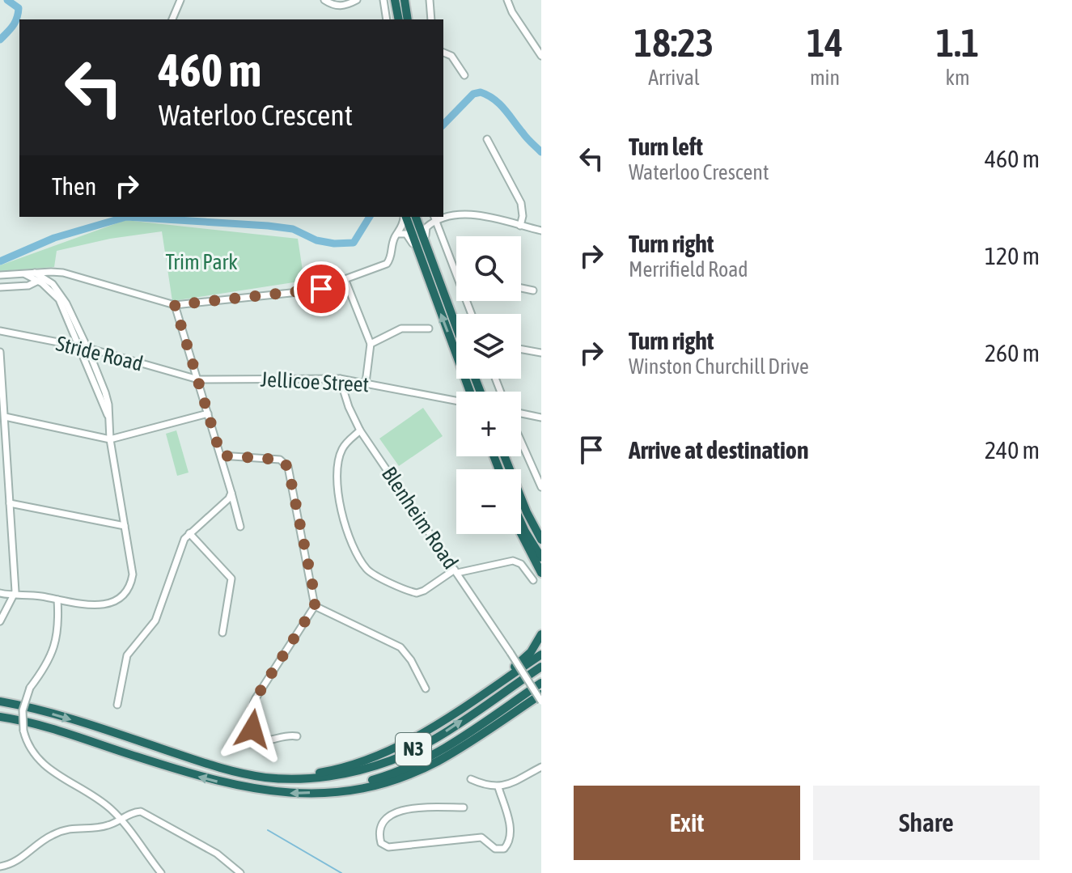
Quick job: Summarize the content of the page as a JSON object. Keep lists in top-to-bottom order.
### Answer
{
  "streets": {
    "highway": ["N3"],
    "street": ["Stride Road", "Jellicoe Street", "Blenheim Road"]
  },
  "crossings": [
    ["Stride Road", "Jellicoe Street"],
    ["Jellicoe Street", "Blenheim Road"]
  ],
  "parks": ["Trim Park"],
  "page": {
    "eta": [
      "18:23",
      "Arrival",
      "14",
      "min",
      "1.1",
      "km"
    ],
    "turn": ["460 m", "Waterloo Crescent"],
    "list": [
      {
        "name": "Turn left",
        "note": "Waterloo Crescent",
        "value": "460 m"
      },
      {
        "name": "Turn right",
        "note": "Merrifield Road",
        "value": "120 m"
      },
      {
        "name": "Turn right",
        "note": "Winston Churchill Drive",
        "value": "260 m"
      },
      {
        "name": "Arrive at destination",
        "value": "240 m"
      }
    ],
    "then": "Then",
    "map_buttons": ["+", "−"],
    "buttons": ["Exit", "Share"]
  }
}
